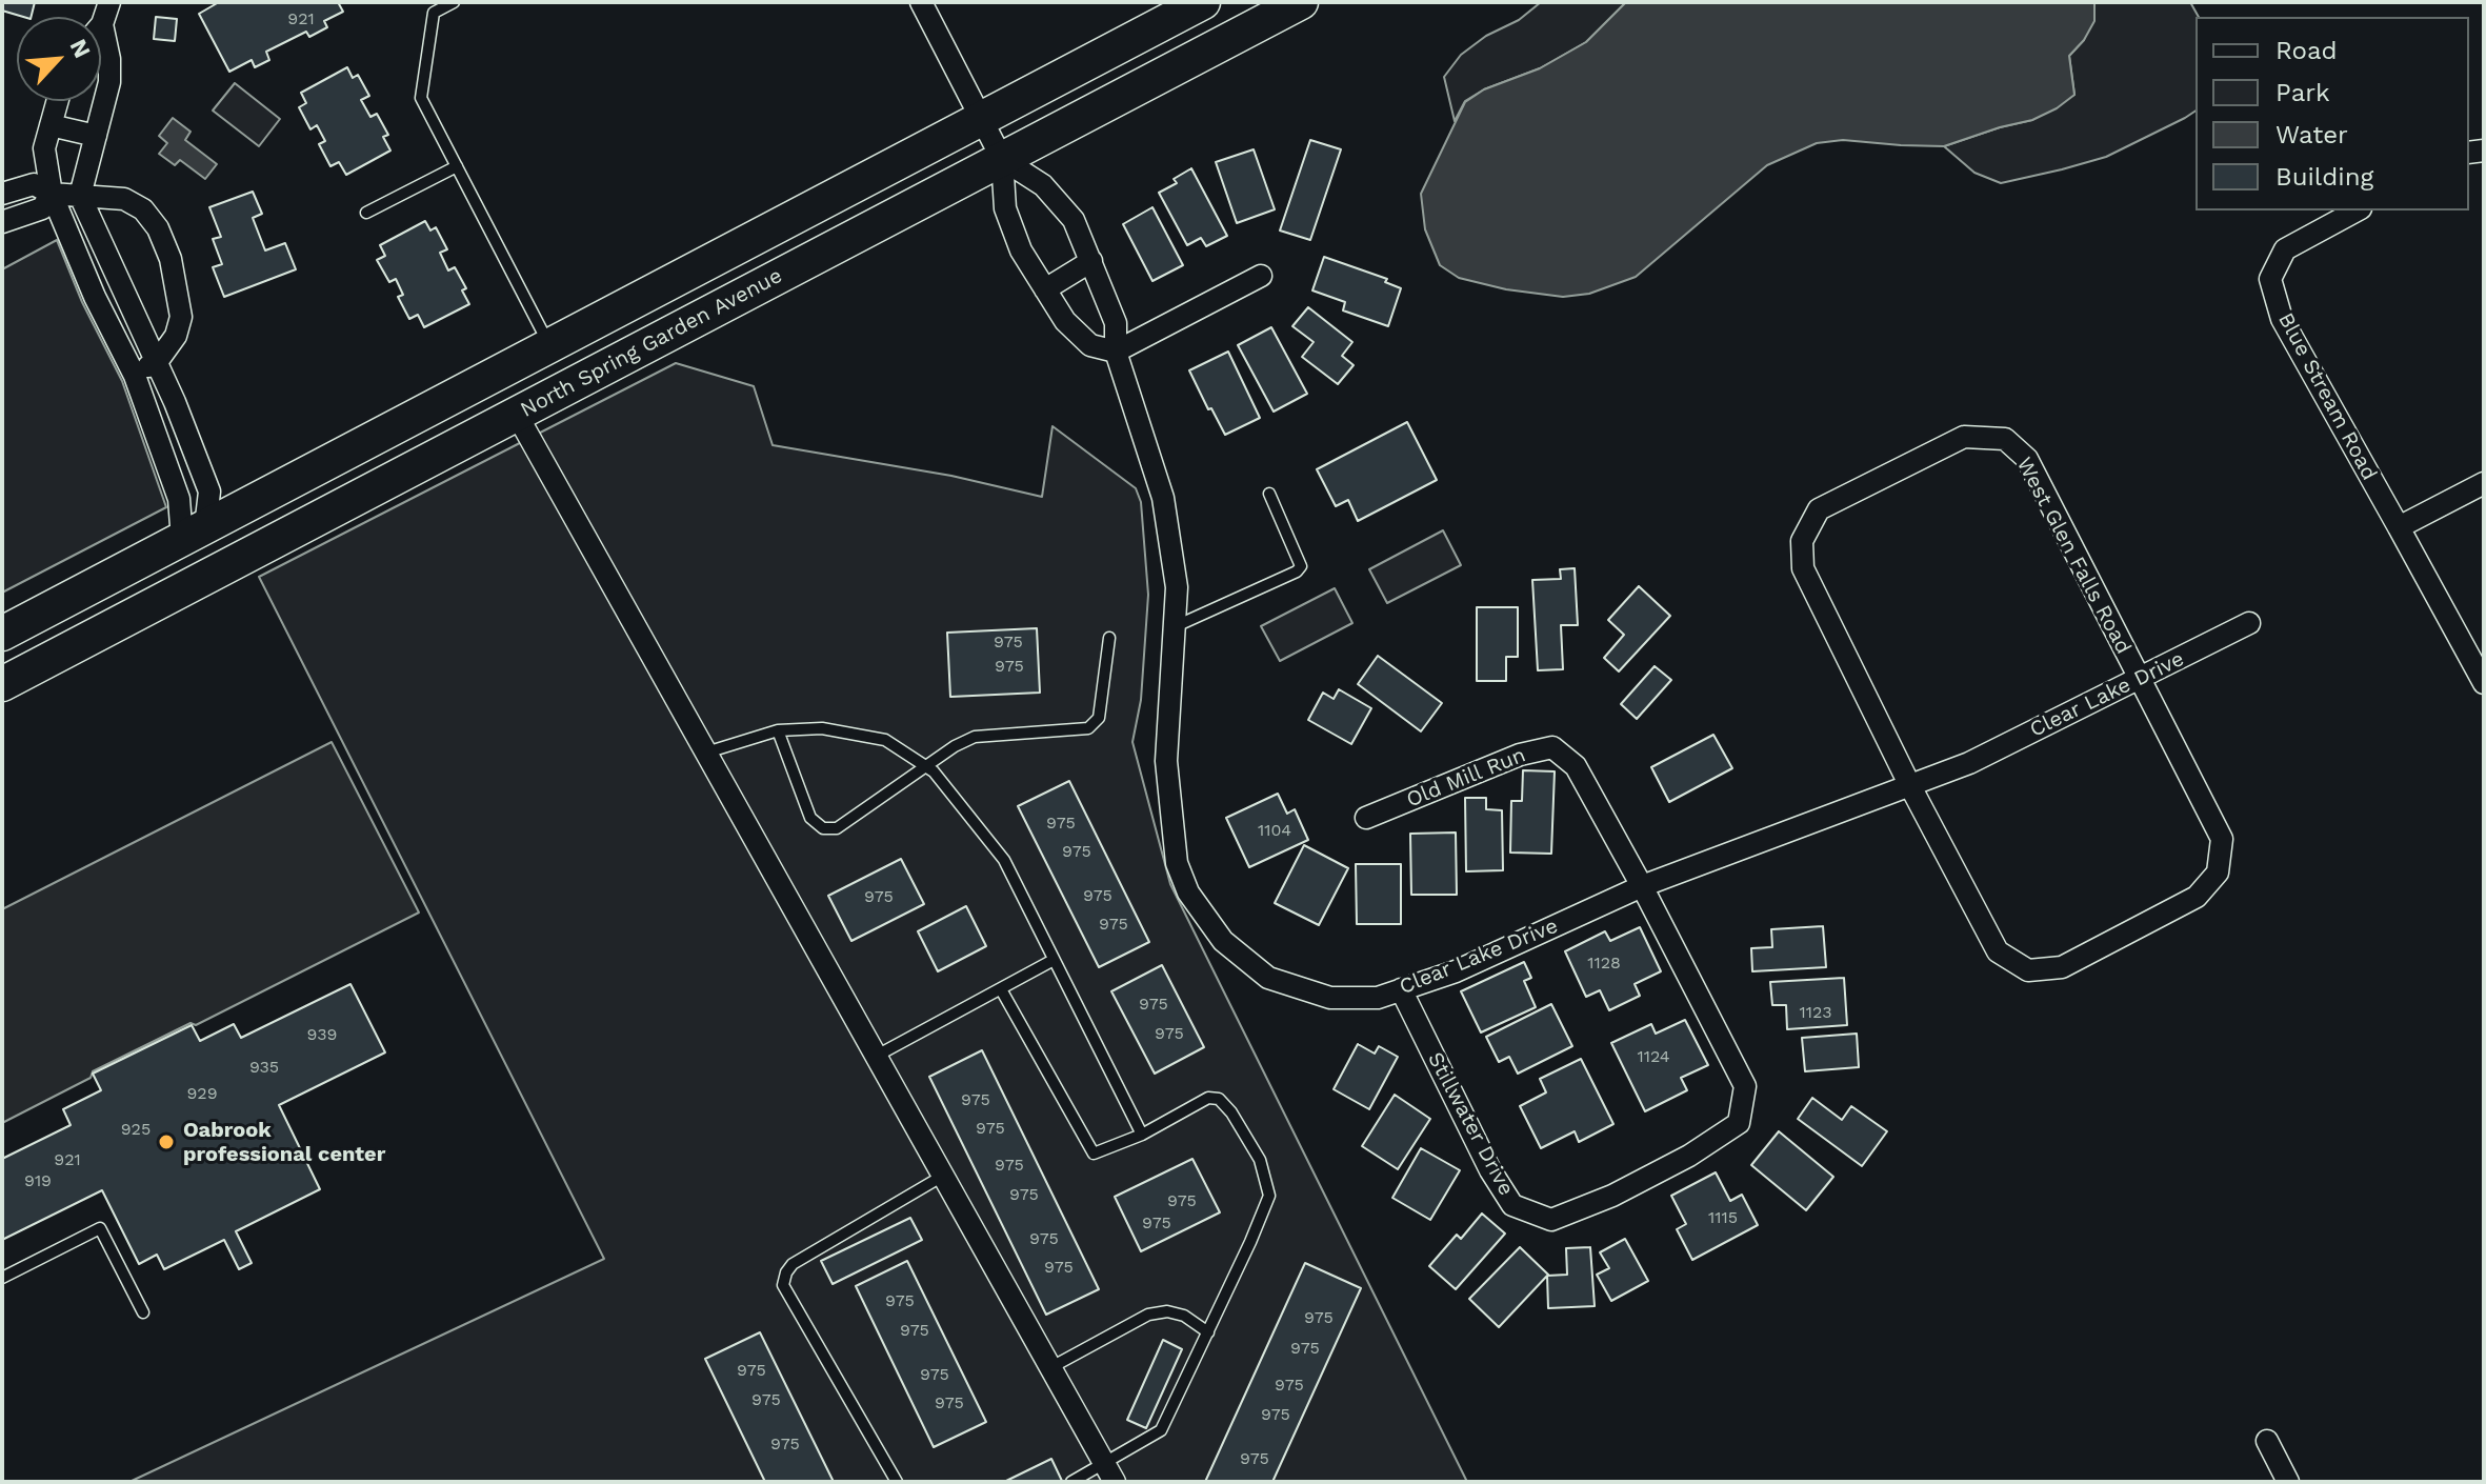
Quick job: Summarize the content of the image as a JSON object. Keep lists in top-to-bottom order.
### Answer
{
  "streets": {
    "highway": ["North Spring Garden Avenue"],
    "street": [
      "Blue Stream Road",
      "West Glen Falls Road",
      "Clear Lake Drive",
      "Old Mill Run",
      "Stillwater Drive"
    ]
  },
  "crossings": [
    ["North Spring Garden Avenue", "Clear Lake Drive"],
    ["West Glen Falls Road", "Clear Lake Drive"],
    ["Clear Lake Drive", "Old Mill Run"],
    ["Clear Lake Drive", "Stillwater Drive"],
    ["Old Mill Run", "Stillwater Drive"]
  ],
  "places": ["Oabrook professional center"],
  "house_numbers": [
    "921",
    "975",
    "975",
    "975",
    "1104",
    "975",
    "975",
    "975",
    "975",
    "1128",
    "975",
    "1123",
    "975",
    "939",
    "1124",
    "935",
    "929",
    "975",
    "975",
    "925",
    "921",
    "975",
    "919",
    "975",
    "975",
    "1115",
    "975",
    "975",
    "975",
    "975",
    "975",
    "975",
    "975",
    "975",
    "975",
    "975",
    "975",
    "975",
    "975",
    "975",
    "975"
  ],
  "legend": [
    "Road",
    "Park",
    "Water",
    "Building"
  ],
  "north": "top right"
}
